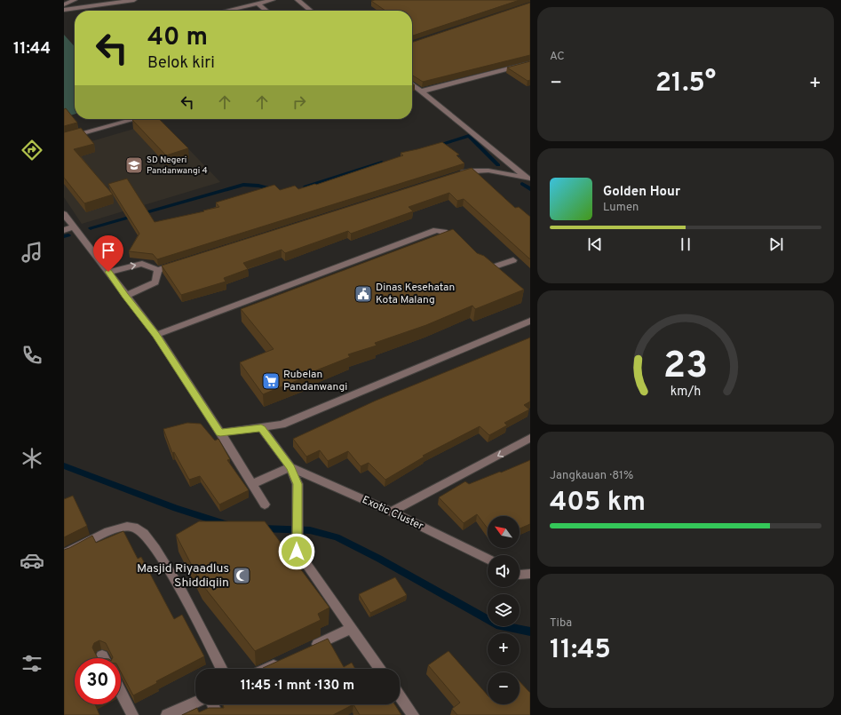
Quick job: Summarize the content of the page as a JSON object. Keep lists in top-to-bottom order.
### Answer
{
  "streets": {
    "street": ["Exotic Cluster"]
  },
  "places": {
    "school or university": ["SD Negeri Pandanwangi 4"],
    "public building": ["Dinas Kesehatan Kota Malang"],
    "supermarket": ["Rubelan Pandanwangi"],
    "mosque": ["Masjid Riyaadlus Shiddiqiin"]
  },
  "north": "top left",
  "page": {
    "tabs": "11:44",
    "tile": [
      "AC",
      ["Jangkauan · 81%", "405 km"],
      ["Tiba", "11:45"]
    ],
    "turn": ["40 m", "Belok kiri"],
    "heat": ["−", "21.5°", "+"],
    "song": ["Golden Hour", "Lumen"],
    "map_buttons": ["+", "−"],
    "limit": "30",
    "trip": "11:45 · 1 mnt · 130 m",
    "gauge": ["23", "km/h"]
  }
}
